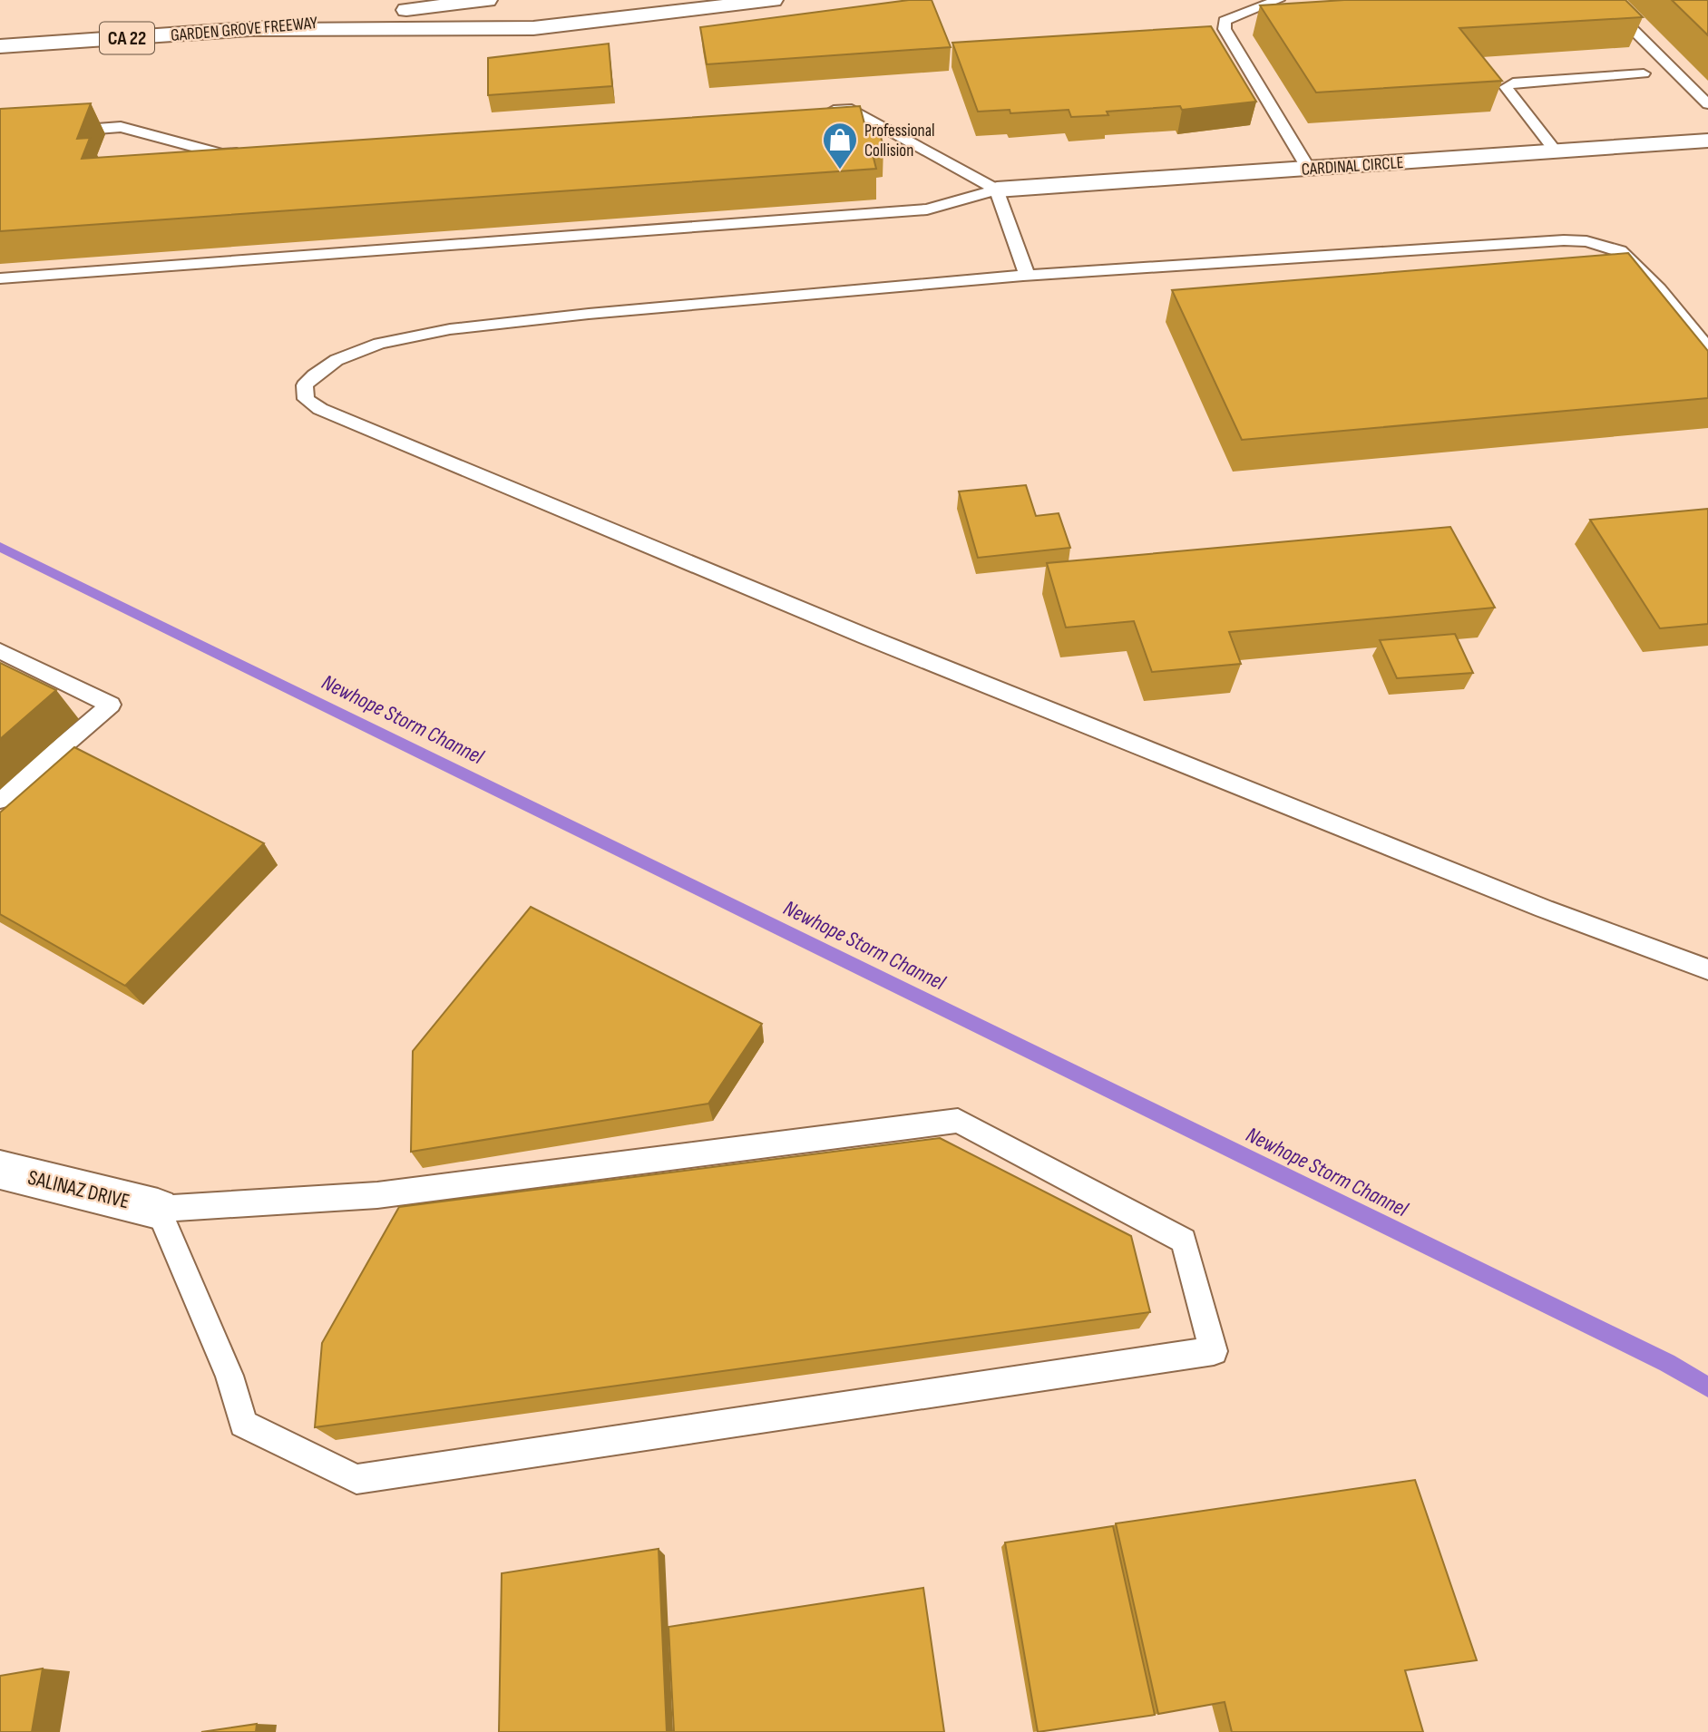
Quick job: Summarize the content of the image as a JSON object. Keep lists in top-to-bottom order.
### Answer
{
  "streets": {
    "main road": [
      "GARDEN GROVE FREEWAY",
      "CA 22",
      "CARDINAL CIRCLE",
      "SALINAZ DRIVE"
    ]
  },
  "water": ["Newhope Storm Channel"],
  "places": {
    "shop": ["Professional Collision"]
  }
}
